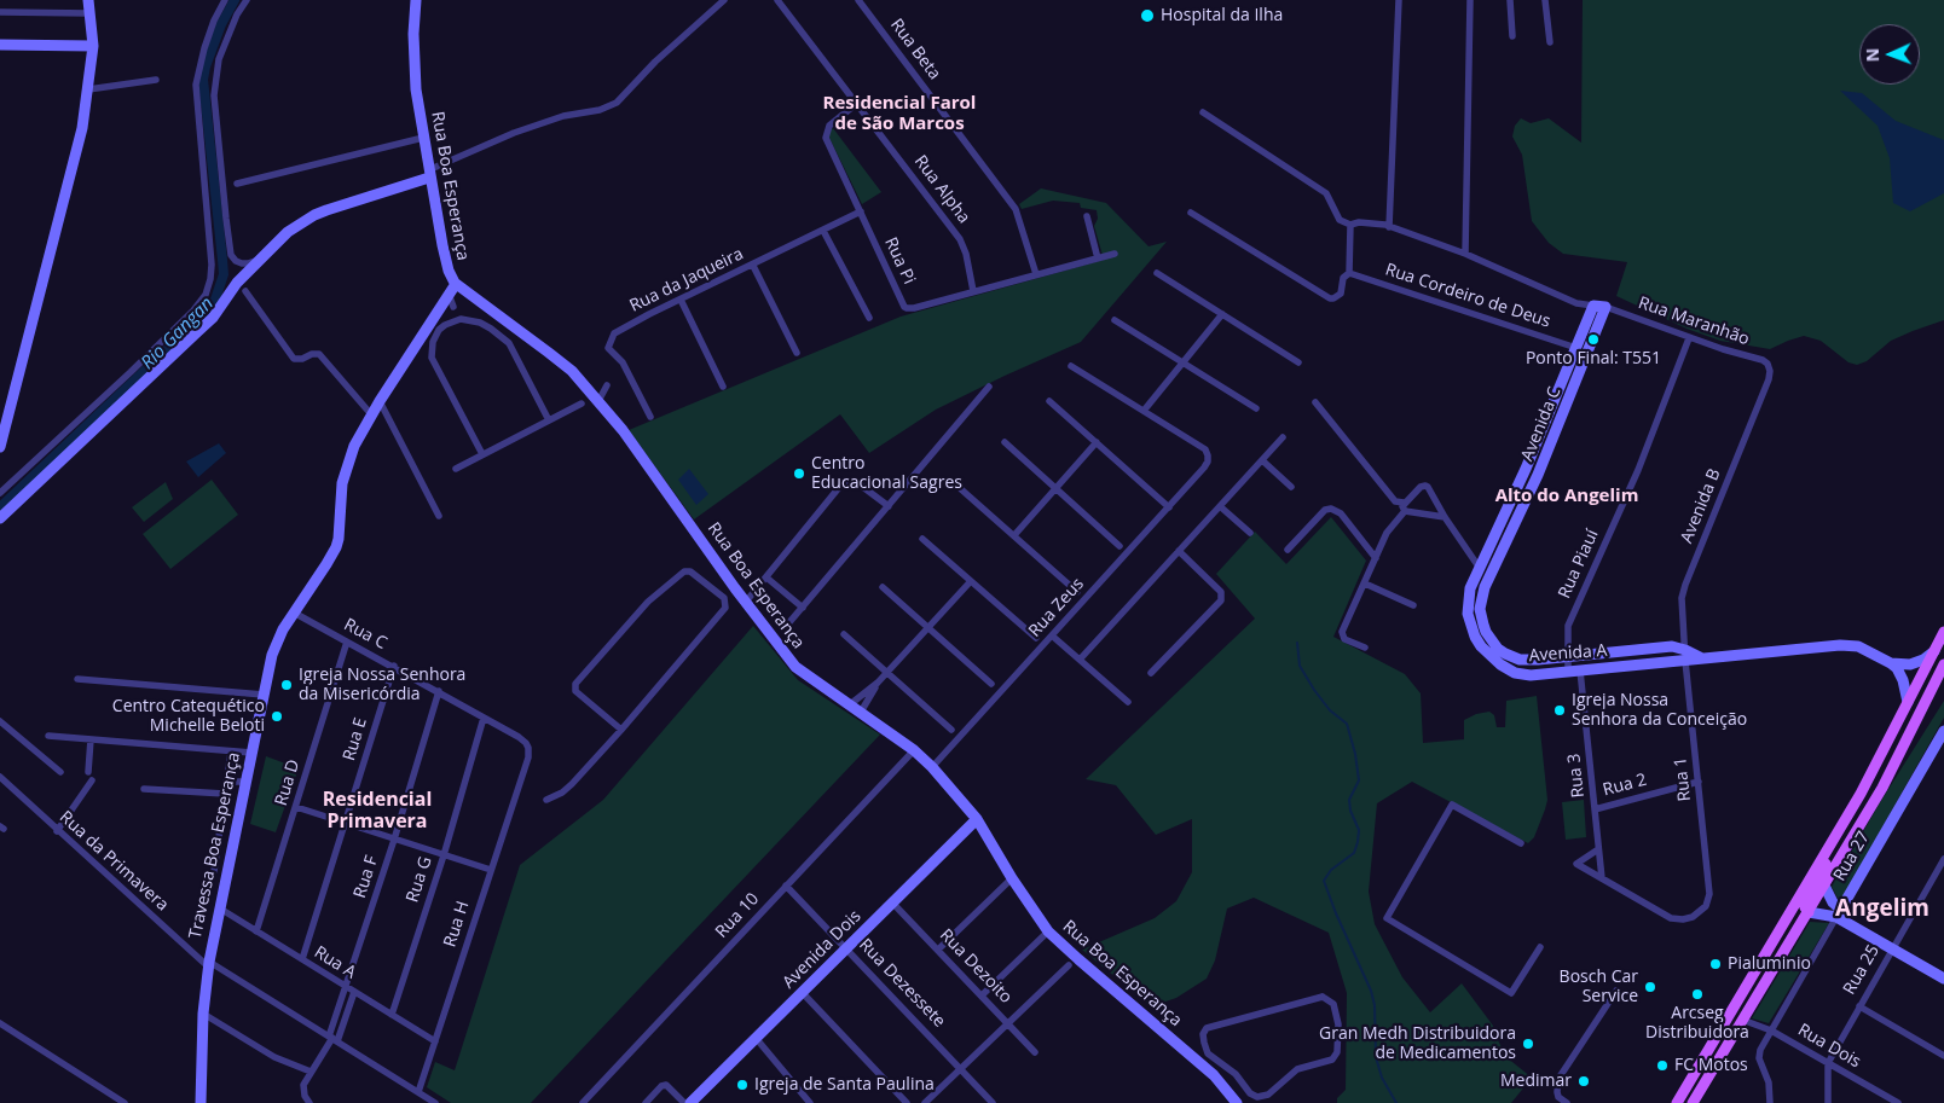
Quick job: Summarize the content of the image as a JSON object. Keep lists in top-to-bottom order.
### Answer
{
  "streets": {
    "street": [
      "Rua Beta",
      "Rua Boa Esperança",
      "Rua Alpha",
      "Rua Pi",
      "Rua da Jaqueira",
      "Rua Cordeiro de Deus",
      "Rua Maranhão",
      "Avenida C",
      "Avenida B",
      "Rua Piauí",
      "Rua Zeus",
      "Rua C",
      "Avenida A",
      "Rua E",
      "Rua 3",
      "Rua 1",
      "Rua D",
      "Rua 2",
      "Travessa Boa Esperança",
      "Rua 27",
      "Rua da Primavera",
      "Rua F",
      "Rua G",
      "Rua 10",
      "Rua H",
      "Avenida Dois",
      "Rua A",
      "Rua Dezoito",
      "Rua 25",
      "Rua Dezessete",
      "Rua Dois"
    ]
  },
  "crossings": [
    ["Rua Beta", "Rua Pi"],
    ["Rua Boa Esperança", "Rua Zeus"],
    ["Rua Boa Esperança", "Travessa Boa Esperança"],
    ["Rua Boa Esperança", "Rua 10"],
    ["Rua Boa Esperança", "Avenida Dois"],
    ["Rua Alpha", "Rua Pi"],
    ["Rua Pi", "Rua da Jaqueira"],
    ["Rua Cordeiro de Deus", "Avenida C"],
    ["Rua Maranhão", "Avenida C"],
    ["Rua Maranhão", "Avenida B"],
    ["Rua Maranhão", "Rua Piauí"],
    ["Avenida C", "Avenida A"],
    ["Avenida B", "Avenida A"],
    ["Avenida B", "Rua 1"],
    ["Rua Piauí", "Avenida A"],
    ["Rua Piauí", "Rua 3"],
    ["Rua C", "Rua E"],
    ["Rua C", "Rua D"],
    ["Rua C", "Travessa Boa Esperança"],
    ["Rua C", "Rua F"],
    ["Rua C", "Rua G"],
    ["Rua C", "Rua H"],
    ["Avenida A", "Rua 3"],
    ["Avenida A", "Rua 1"],
    ["Rua E", "Rua A"],
    ["Rua 3", "Rua 1"],
    ["Rua 3", "Rua 2"],
    ["Rua 1", "Rua 2"],
    ["Rua D", "Rua A"],
    ["Travessa Boa Esperança", "Rua da Primavera"],
    ["Travessa Boa Esperança", "Rua A"],
    ["Rua 27", "Rua Dois"],
    ["Rua da Primavera", "Rua F"],
    ["Rua da Primavera", "Rua H"],
    ["Rua F", "Rua A"],
    ["Rua G", "Rua A"],
    ["Rua 10", "Rua Dezessete"],
    ["Rua H", "Rua A"],
    ["Avenida Dois", "Rua Dezoito"],
    ["Avenida Dois", "Rua Dezessete"],
    ["Rua 25", "Rua Dois"]
  ],
  "districts": [
    "Residencial Farol de São Marcos",
    "Alto do Angelim",
    "Residencial Primavera",
    "Angelim"
  ],
  "water": ["Rio Gangan"],
  "places": [
    "Hospital da Ilha",
    "Ponto Final: T551",
    "Centro Educacional Sagres",
    "Igreja Nossa Senhora da Misericórdia",
    "Igreja Nossa Senhora da Conceição",
    "Centro Catequético Michelle Beloti",
    "Pialuminio",
    "Bosch Car Service",
    "Arcseg Distribuidora",
    "Gran Medh Distribuidora de Medicamentos",
    "FC Motos",
    "Medimar",
    "Igreja de Santa Paulina"
  ],
  "north": "left"
}
